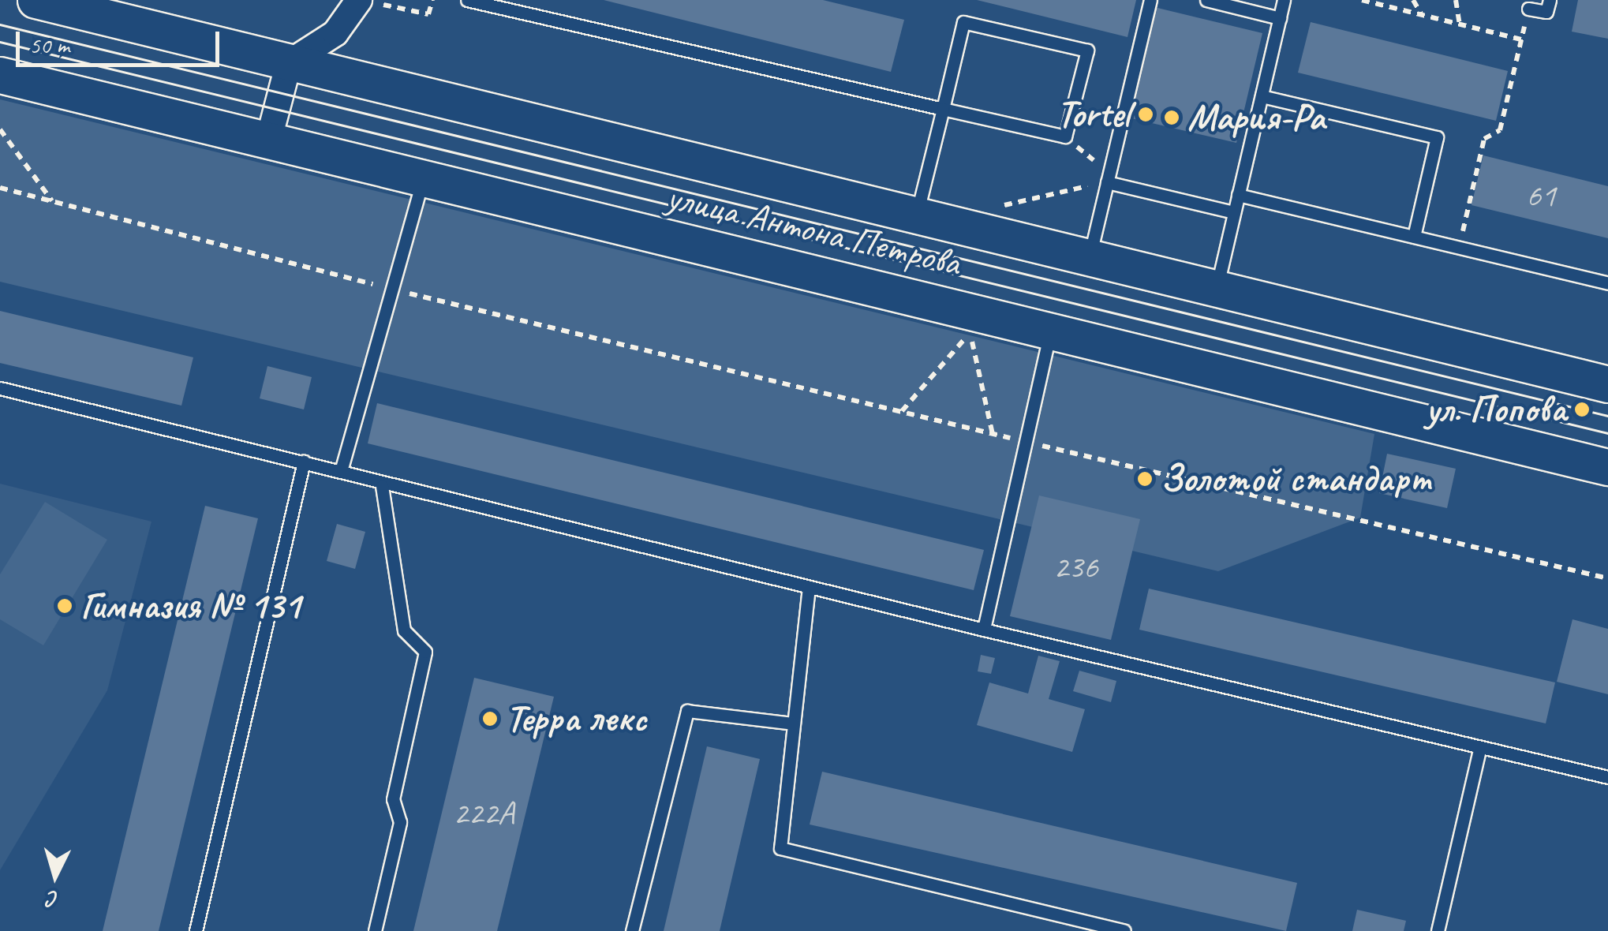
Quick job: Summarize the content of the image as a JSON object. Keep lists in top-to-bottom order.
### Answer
{
  "streets": {
    "main road": ["улица Антона Петрова"]
  },
  "places": [
    "Tortel",
    "Мария-Ра",
    "ул. Попова",
    "Золотой стандарт",
    "Гимназия № 131",
    "Терра лекс"
  ],
  "house_numbers": ["61", "236", "222А"],
  "scale_bar": "50 m",
  "north": "bottom"
}
